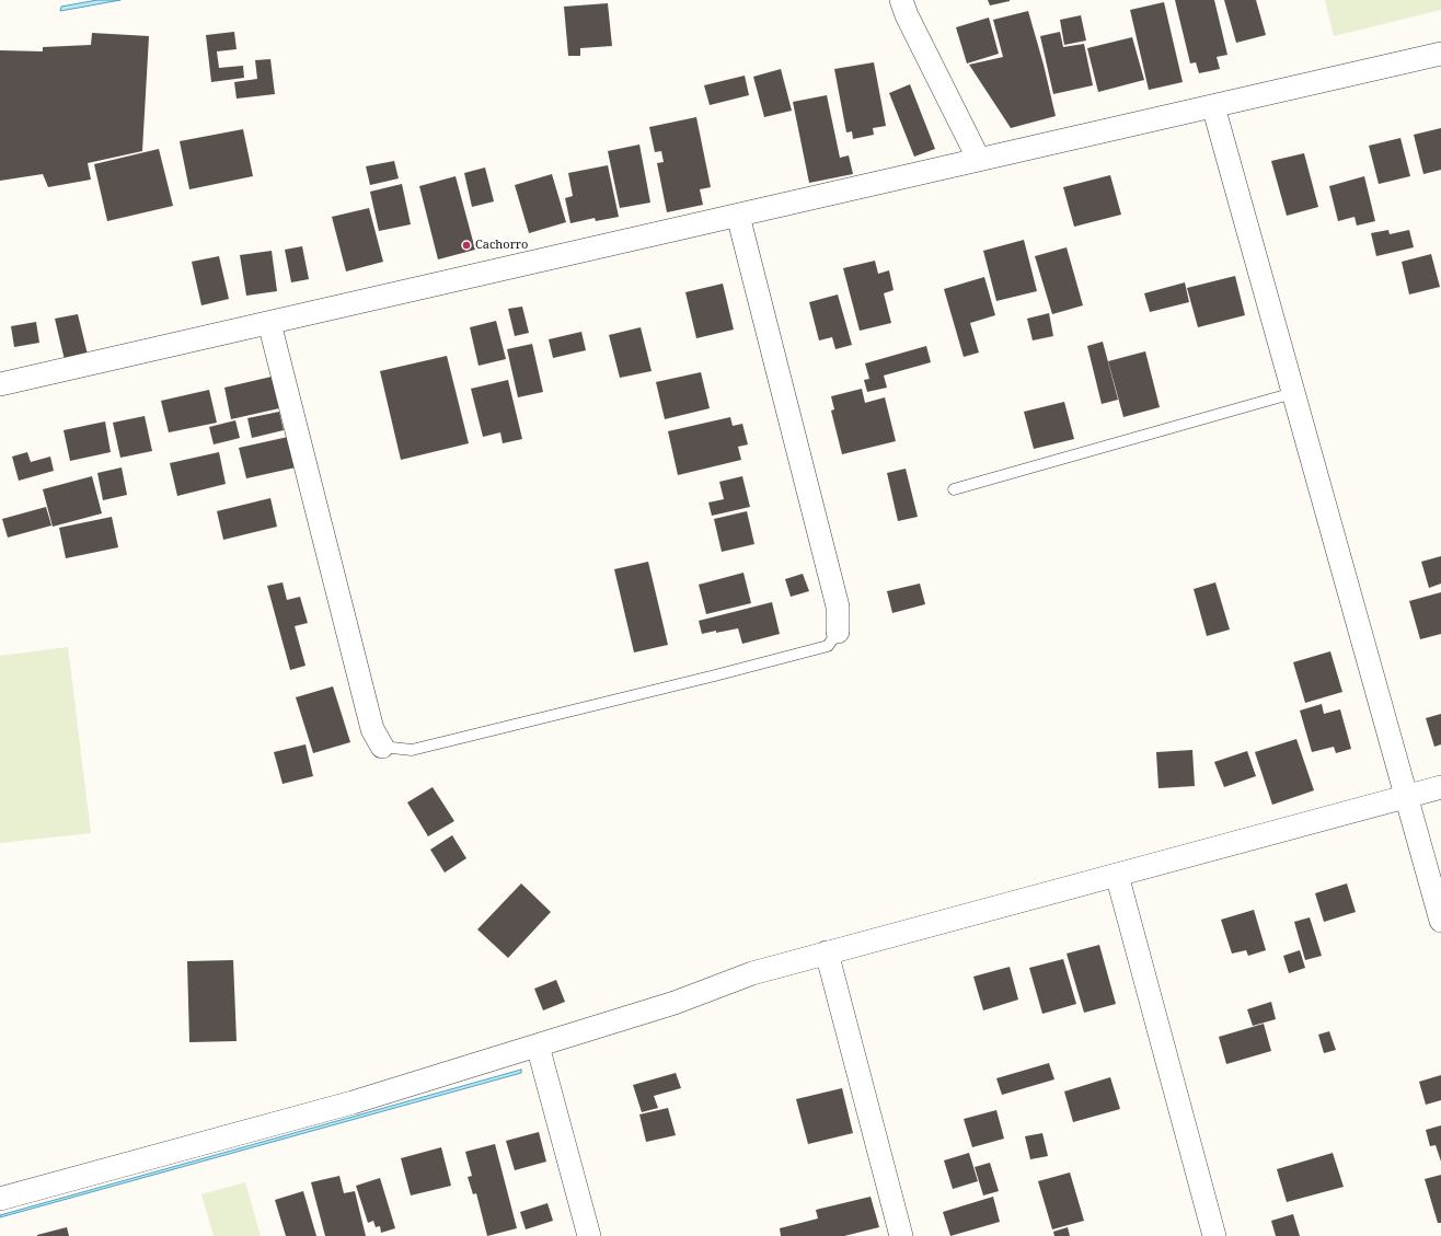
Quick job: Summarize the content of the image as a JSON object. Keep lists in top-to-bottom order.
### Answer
{
  "places": ["Cachorro"]
}
